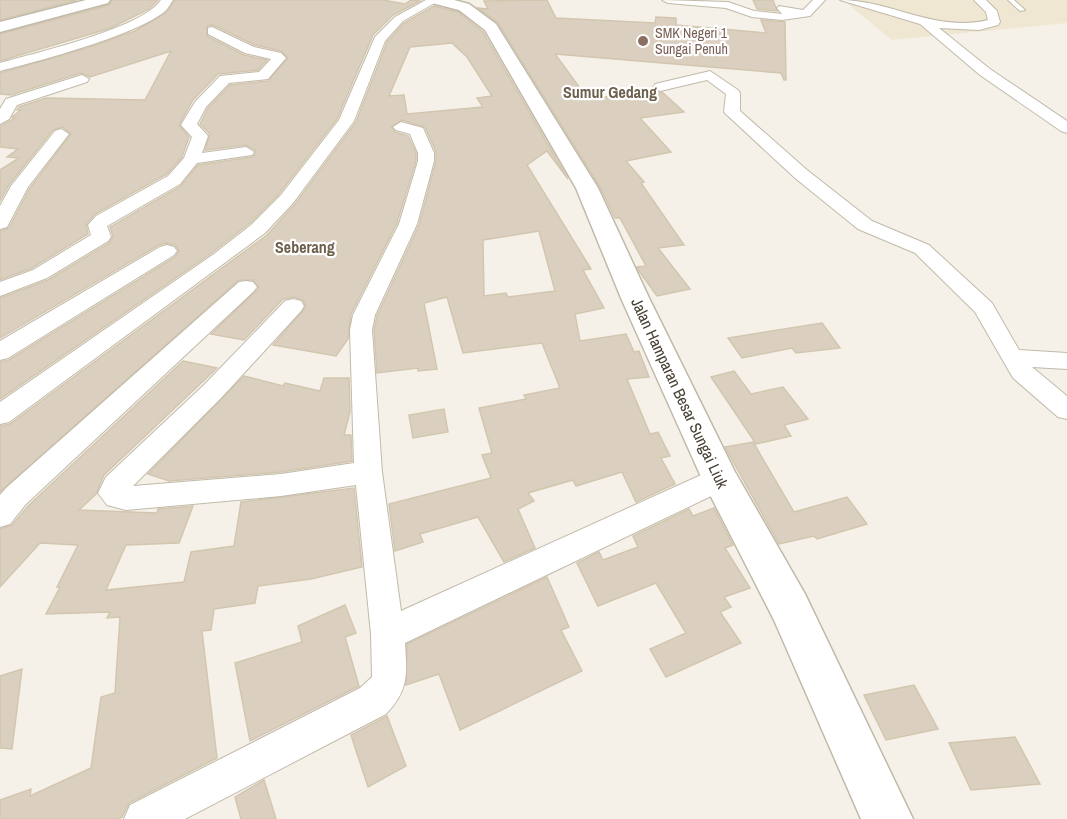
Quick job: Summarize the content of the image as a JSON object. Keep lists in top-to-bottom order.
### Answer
{
  "streets": {
    "street": ["Jalan Hamparan Besar Sungai Liuk"]
  },
  "districts": ["Sumur Gedang", "Seberang"],
  "places": ["SMK Negeri 1 Sungai Penuh"]
}
